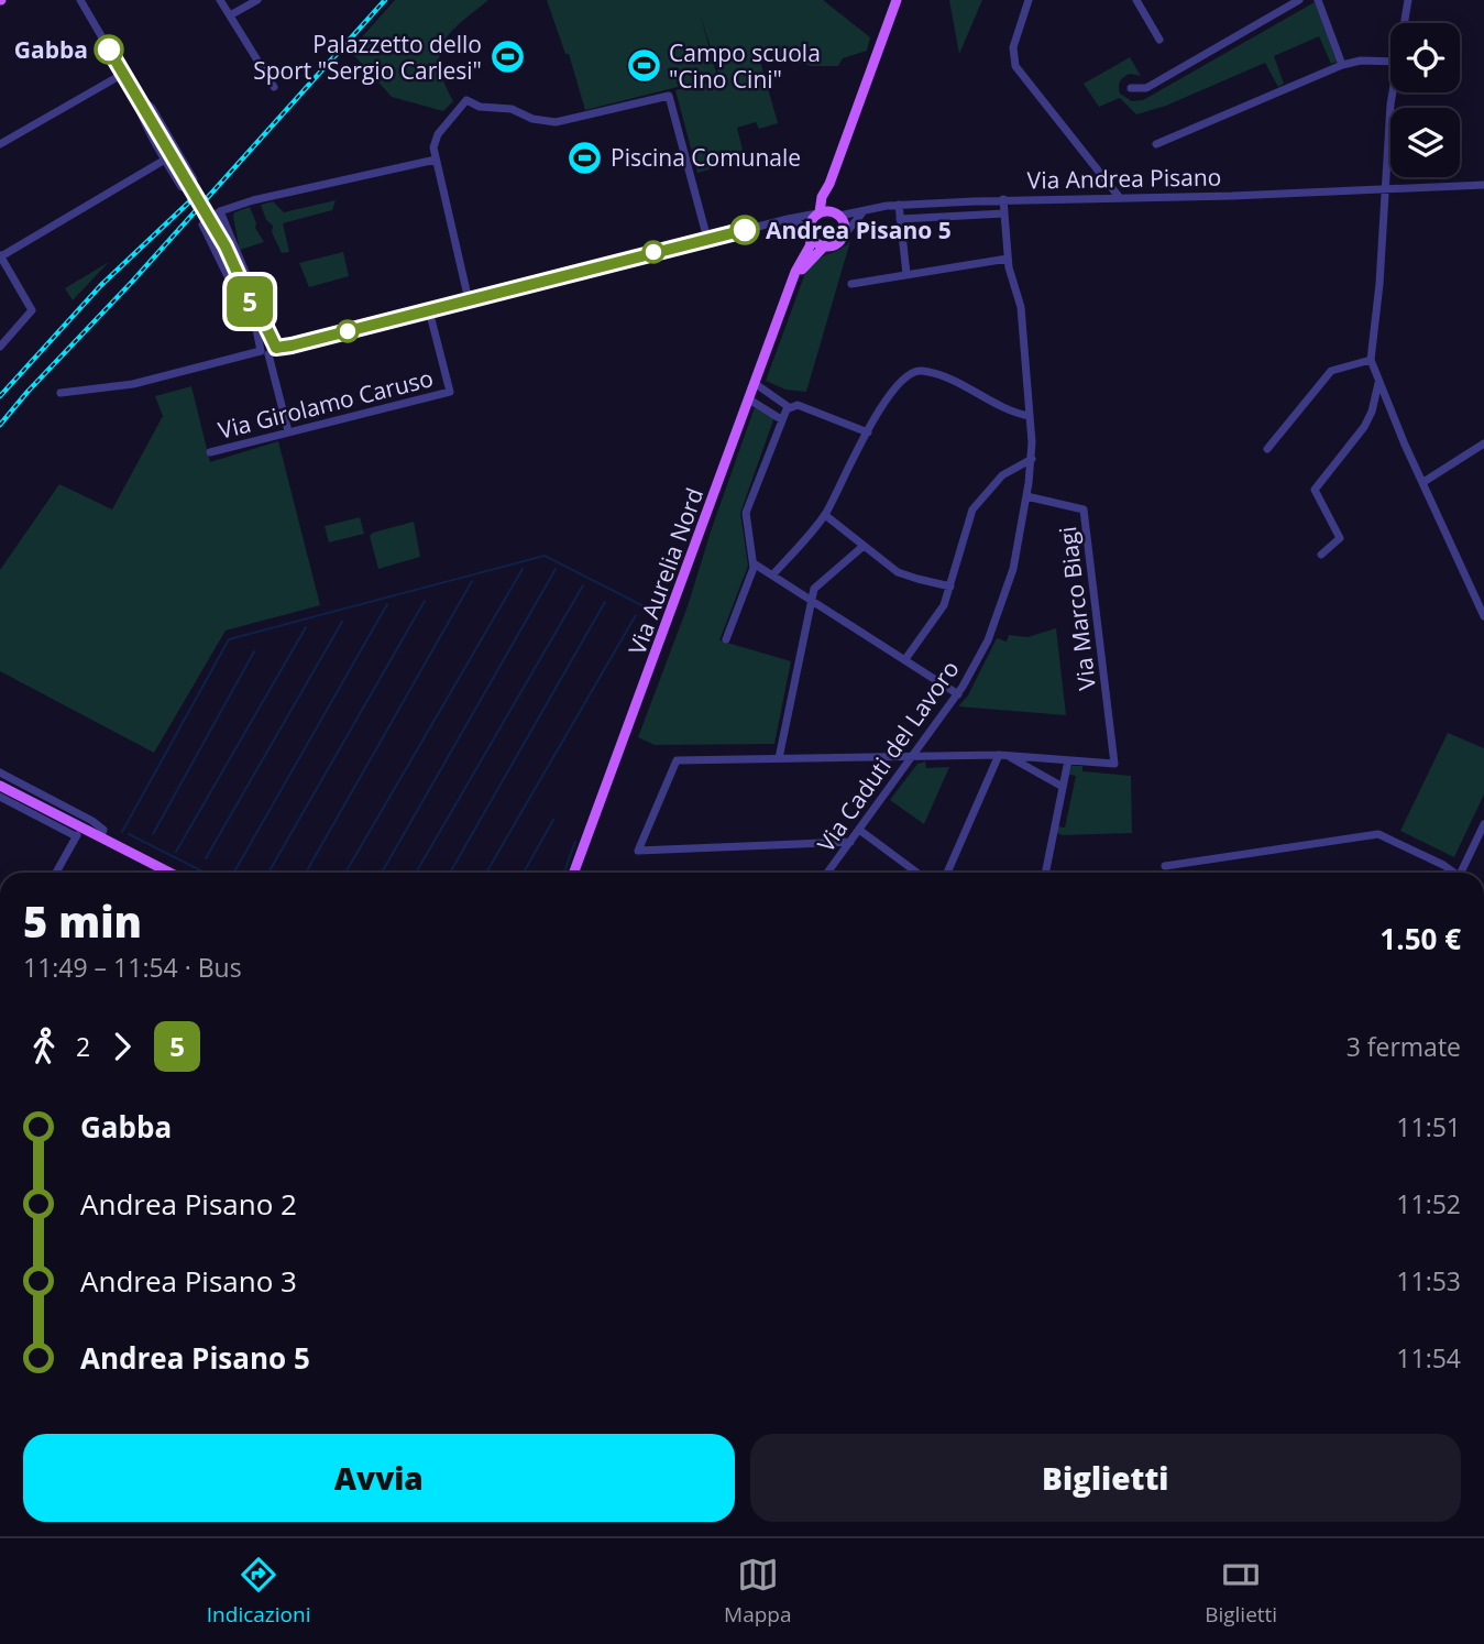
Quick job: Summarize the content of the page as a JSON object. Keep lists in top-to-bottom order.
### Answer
{
  "streets": {
    "main road": ["Via Aurelia Nord"],
    "street": [
      "Via Andrea Pisano",
      "Via Girolamo Caruso",
      "Via Marco Biagi",
      "Via Caduti del Lavoro"
    ]
  },
  "crossings": [
    ["Via Andrea Pisano", "Via Aurelia Nord"],
    ["Via Andrea Pisano", "Via Caduti del Lavoro"],
    ["Via Marco Biagi", "Via Caduti del Lavoro"]
  ],
  "places": {
    "other": ["Gabba", "Andrea Pisano 5"],
    "sports": ["Palazzetto dello Sport \"Sergio Carlesi\"", "Campo scuola \"Cino Cini\"", "Piscina Comunale"]
  },
  "lines": ["bus line 5"],
  "page": {
    "on_map": "5",
    "heading": ["5 min", "11:49 – 11:54 · Bus", "1.50 €"],
    "legs": ["2", "5", "3 fermate"],
    "list": [
      {
        "name": "Gabba",
        "value": "11:51"
      },
      {
        "name": "Andrea Pisano 2",
        "value": "11:52"
      },
      {
        "name": "Andrea Pisano 3",
        "value": "11:53"
      },
      {
        "name": "Andrea Pisano 5",
        "value": "11:54"
      }
    ],
    "buttons": ["Avvia", "Biglietti"],
    "tabs": ["Indicazioni", "Mappa", "Biglietti"]
  }
}
